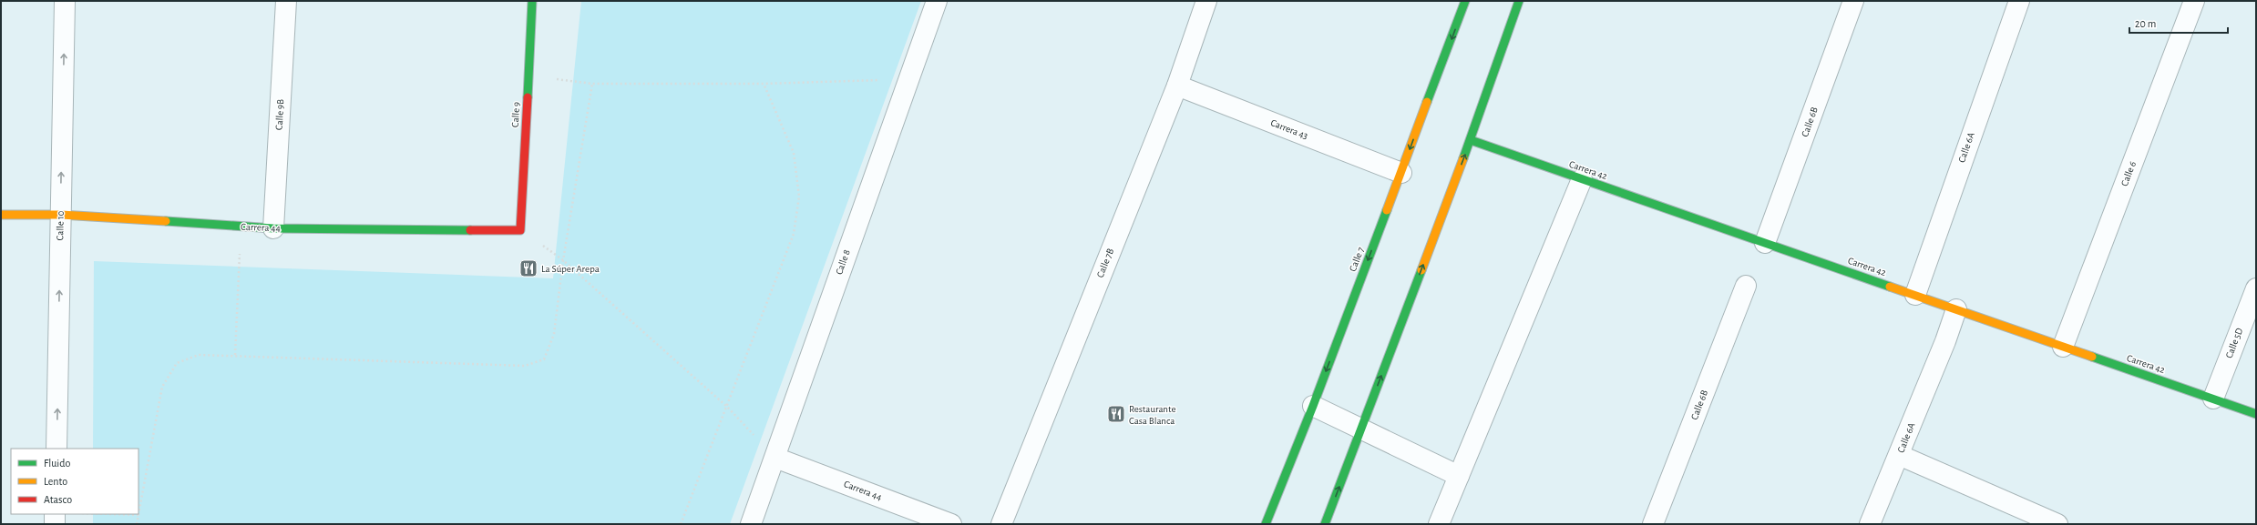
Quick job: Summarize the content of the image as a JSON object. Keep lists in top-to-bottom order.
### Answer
{
  "streets": {
    "street": [
      "Calle 9B",
      "Calle 9",
      "Calle 6B",
      "Carrera 43",
      "Calle 6A",
      "Carrera 42",
      "Calle 6",
      "Calle 10",
      "Carrera 44",
      "Calle 7",
      "Calle 8",
      "Calle 7B",
      "Calle 5D"
    ]
  },
  "crossings": [
    ["Calle 9B", "Carrera 44"],
    ["Calle 9", "Carrera 44"],
    ["Calle 6B", "Carrera 42"],
    ["Carrera 43", "Calle 7"],
    ["Carrera 43", "Calle 7B"],
    ["Calle 6A", "Carrera 42"],
    ["Carrera 42", "Calle 6"],
    ["Carrera 42", "Calle 5D"],
    ["Calle 10", "Carrera 44"],
    ["Carrera 44", "Calle 8"]
  ],
  "one_way": ["Calle 10"],
  "places": {
    "restaurant": ["La Súper Arepa", "Restaurante Casa Blanca"]
  },
  "legend": ["Fluido", "Lento", "Atasco"],
  "scale_bar": "20 m"
}
